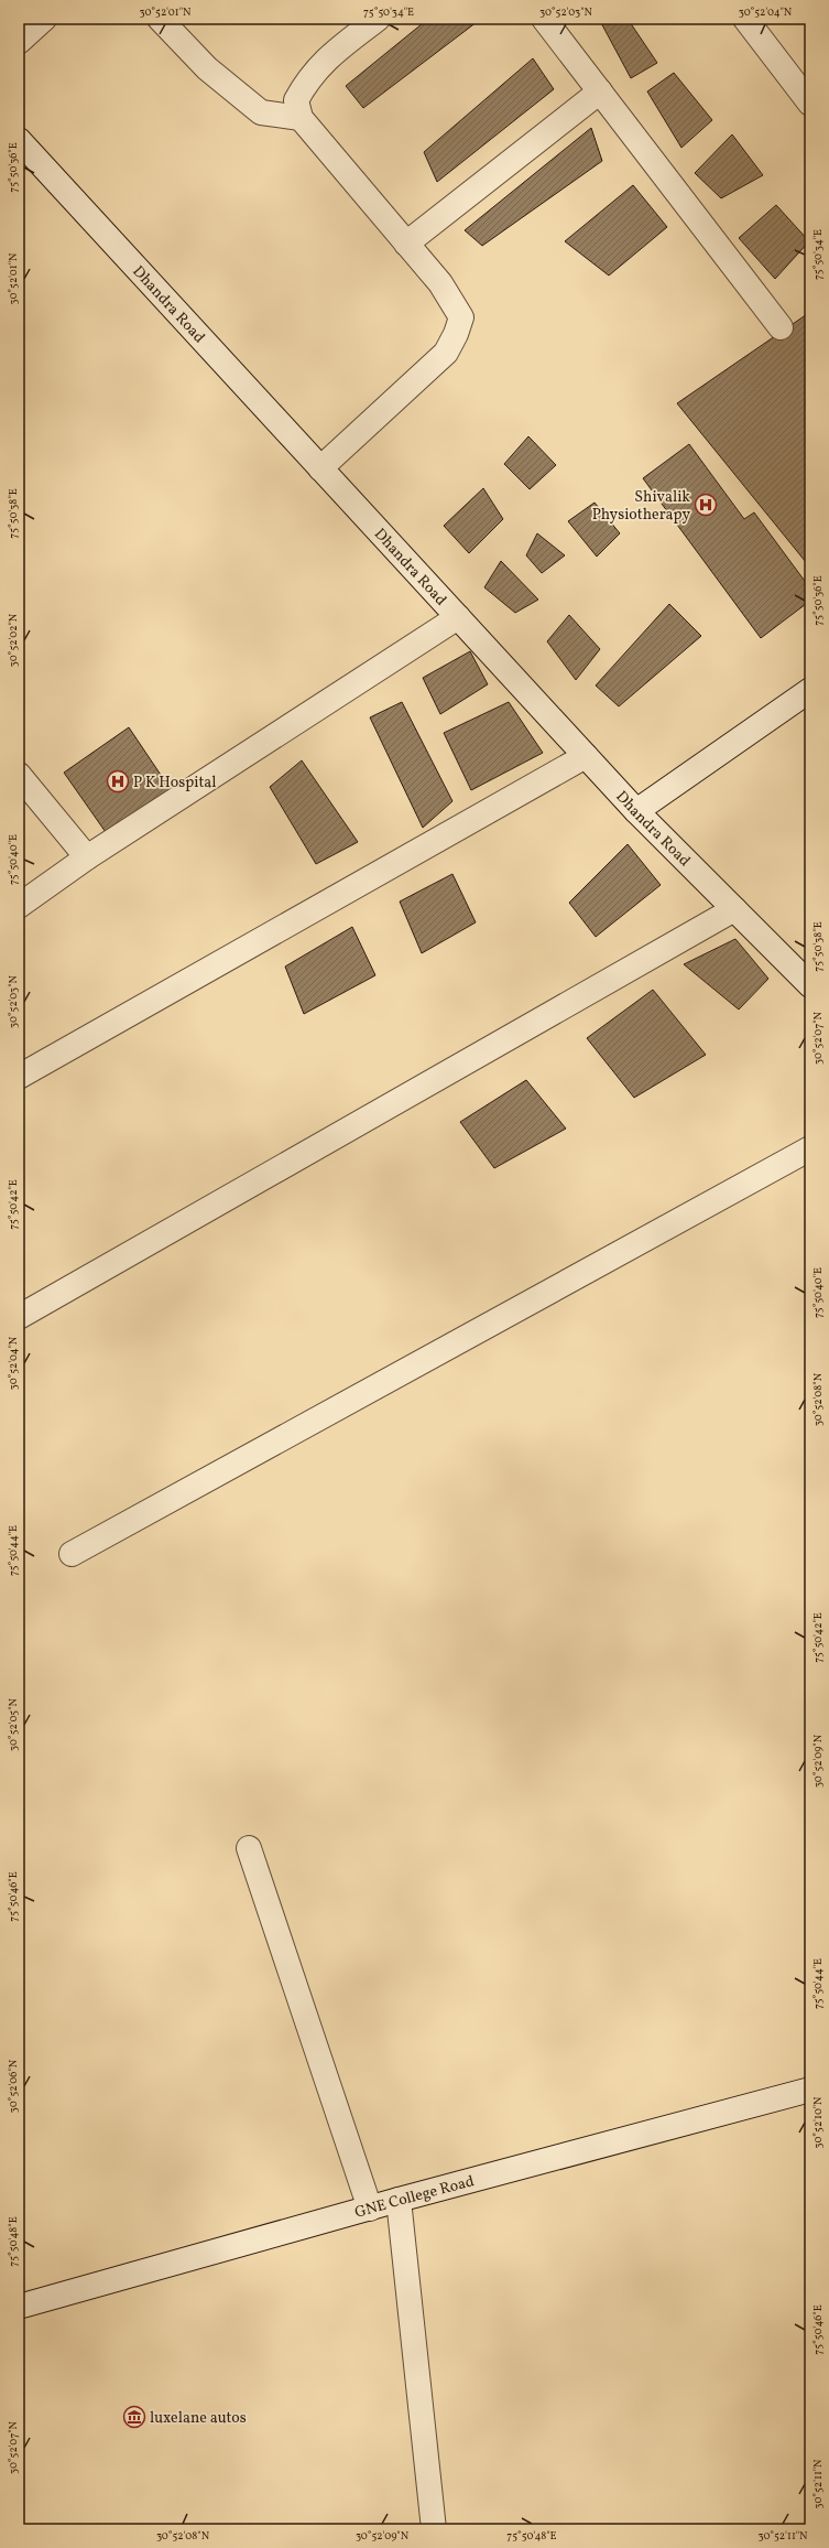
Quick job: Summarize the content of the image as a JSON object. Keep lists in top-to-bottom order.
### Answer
{
  "streets": {
    "street": ["Dhandra Road", "GNE College Road"]
  },
  "places": {
    "hospital": ["Shivalik Physiotherapy", "P K Hospital"],
    "museum": ["luxelane autos"]
  },
  "coordinates": [
    "30°52'01\"N",
    "75°50'34\"E",
    "30°52'03\"N",
    "30°52'04\"N",
    "75°50'36\"E",
    "75°50'38\"E",
    "30°52'02\"N",
    "75°50'40\"E",
    "30°52'07\"N",
    "75°50'42\"E",
    "30°52'08\"N",
    "75°50'44\"E",
    "30°52'05\"N",
    "30°52'09\"N",
    "75°50'46\"E",
    "30°52'06\"N",
    "30°52'10\"N",
    "75°50'48\"E",
    "30°52'11\"N"
  ]
}
